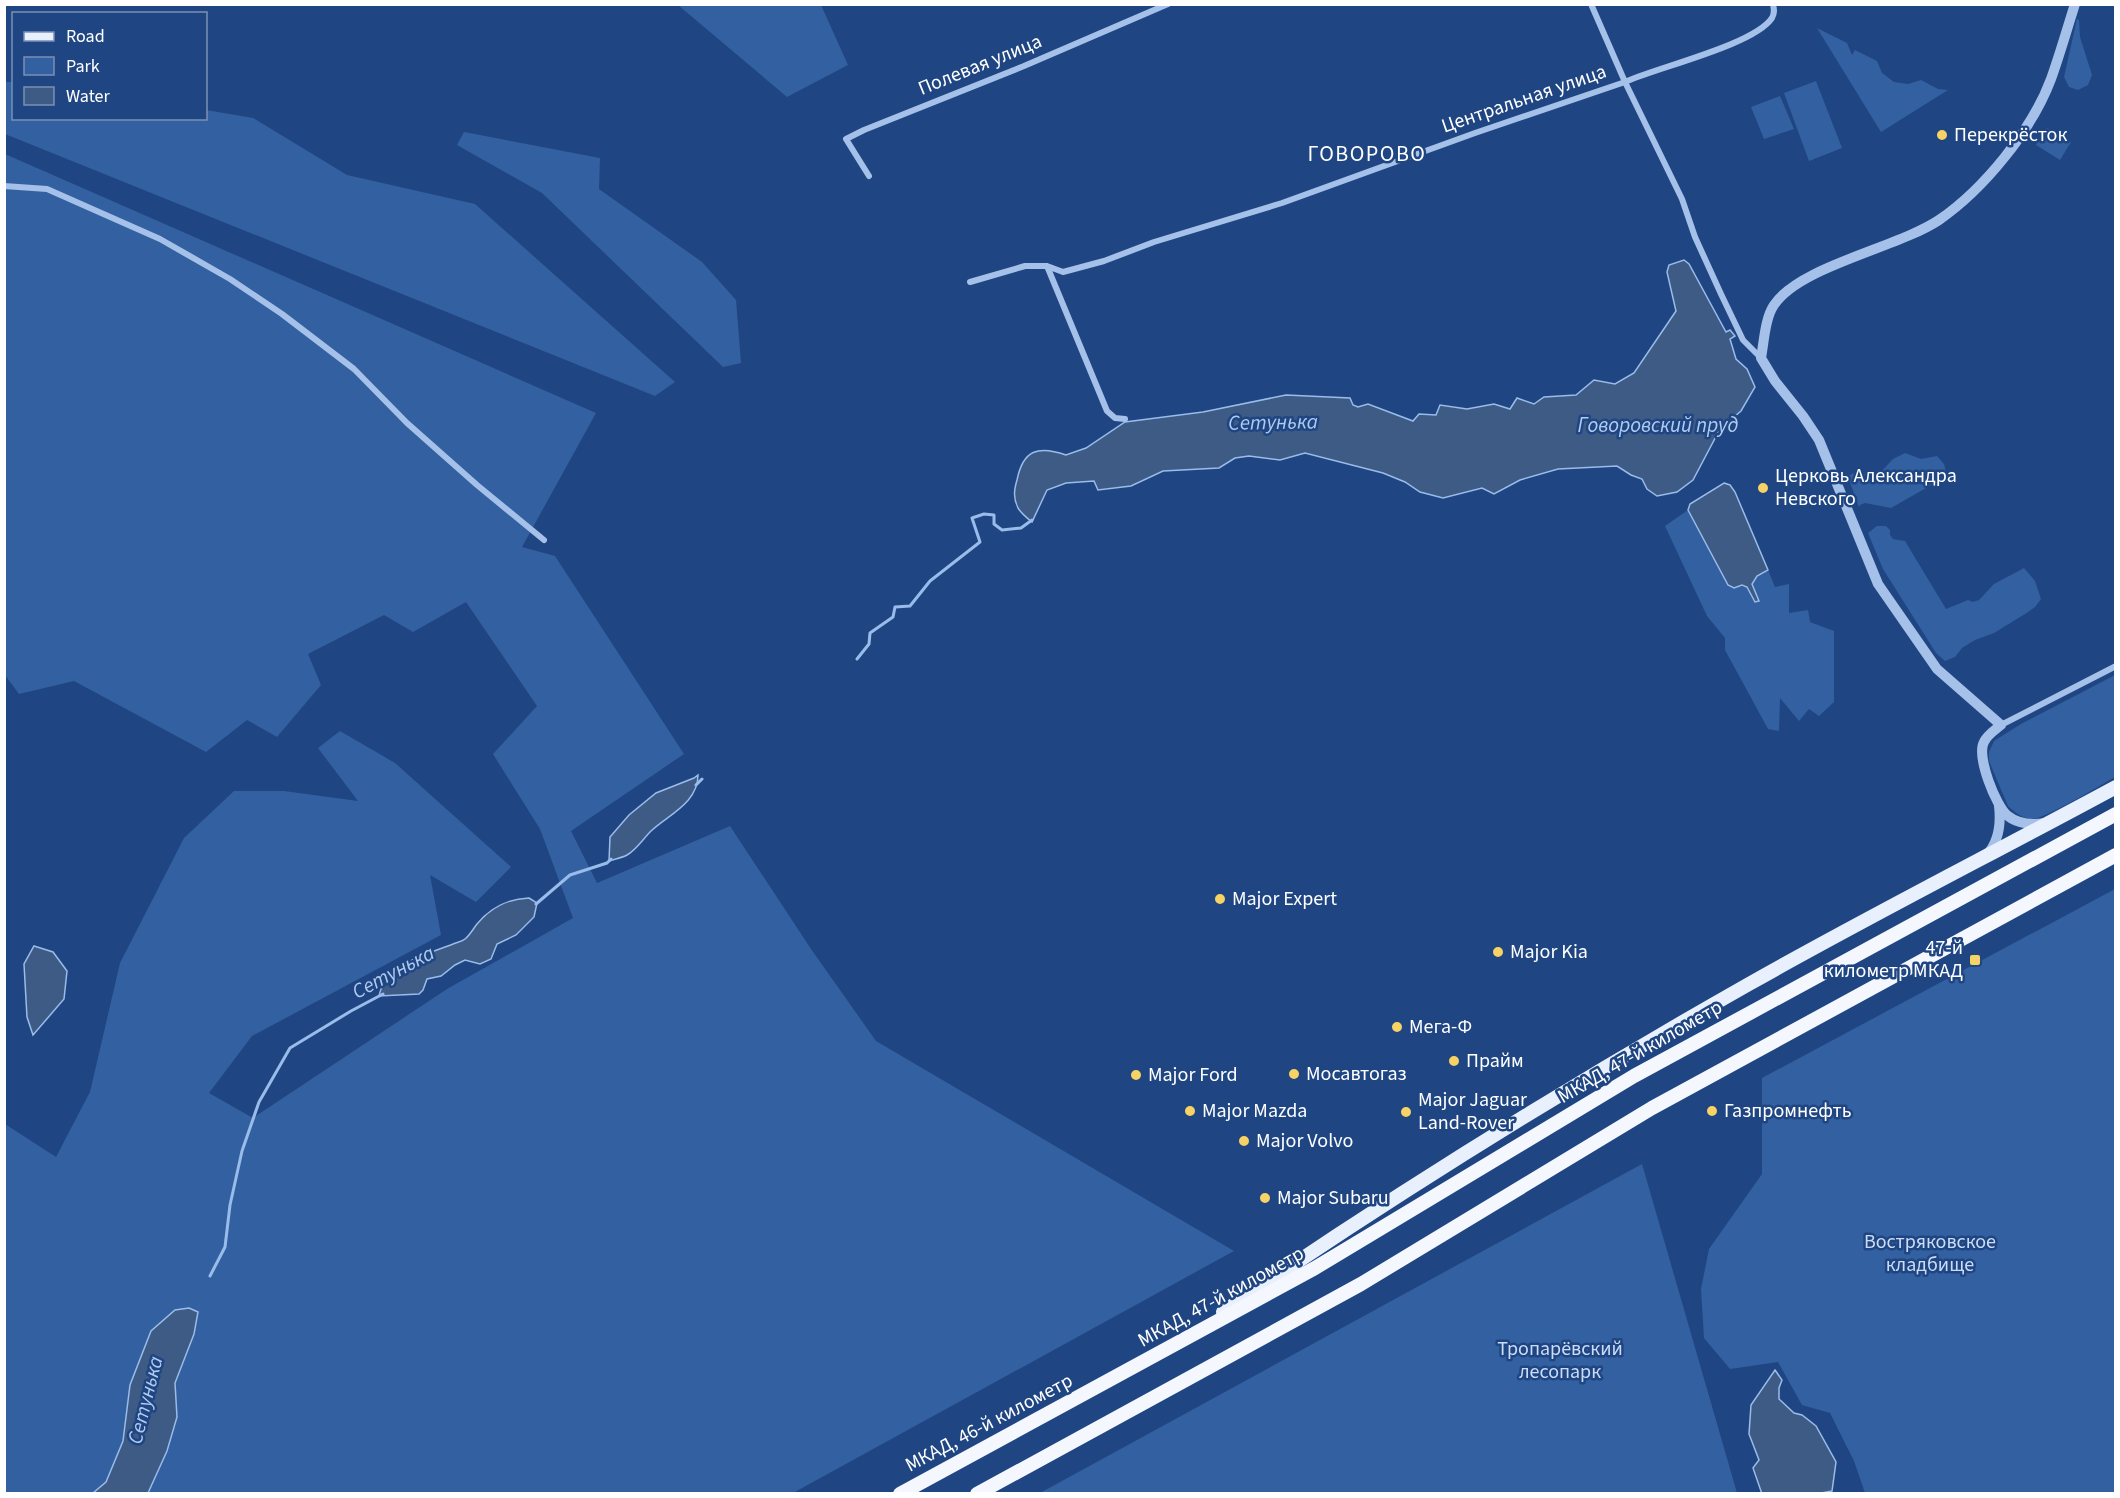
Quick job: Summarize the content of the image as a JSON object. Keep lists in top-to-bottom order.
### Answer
{
  "streets": {
    "highway": ["МКАД, 47-й километр", "МКАД, 46-й километр"],
    "street": ["Полевая улица", "Центральная улица"]
  },
  "crossings": [
    ["МКАД, 47-й километр", "МКАД, 46-й километр"]
  ],
  "districts": ["ГОВОРОВО"],
  "water": ["Сетунька", "Говоровский пруд"],
  "parks": ["Востряковское кладбище", "Тропарёвский лесопарк"],
  "places": {
    "other": [
      "Перекрёсток",
      "Церковь Александра Невского",
      "Major Expert",
      "Major Kia",
      "Мега-Ф",
      "Прайм",
      "Мосавтогаз",
      "Major Ford",
      "Major Mazda",
      "Газпромнефть",
      "Major Jaguar Land-Rover",
      "Major Volvo",
      "Major Subaru"
    ],
    "transit": ["47-й километр МКАД"]
  },
  "legend": ["Road", "Park", "Water"]
}
